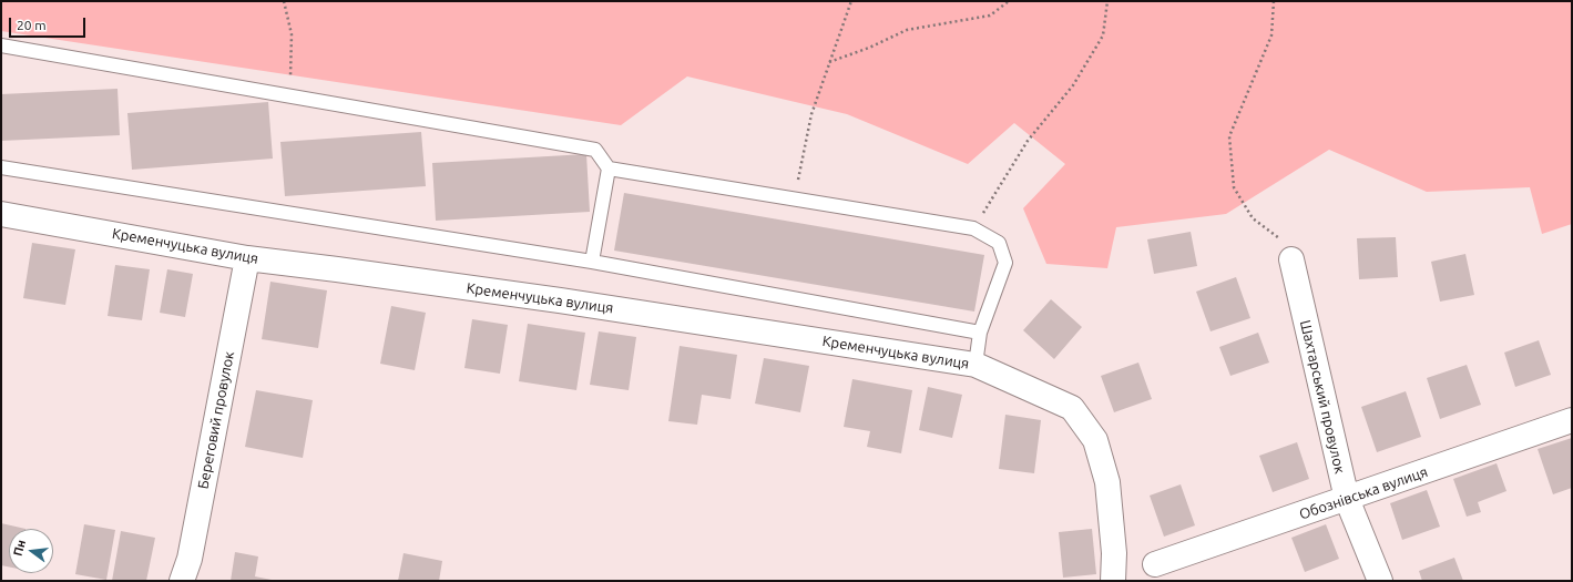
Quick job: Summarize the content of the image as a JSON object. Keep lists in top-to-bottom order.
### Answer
{
  "streets": {
    "street": [
      "Кременчуцька вулиця",
      "Шахтарський провулок",
      "Береговий провулок",
      "Обознівська вулиця"
    ]
  },
  "crossings": [
    ["Кременчуцька вулиця", "Береговий провулок"],
    ["Шахтарський провулок", "Обознівська вулиця"]
  ],
  "scale_bar": "20 m",
  "north": "left"
}
